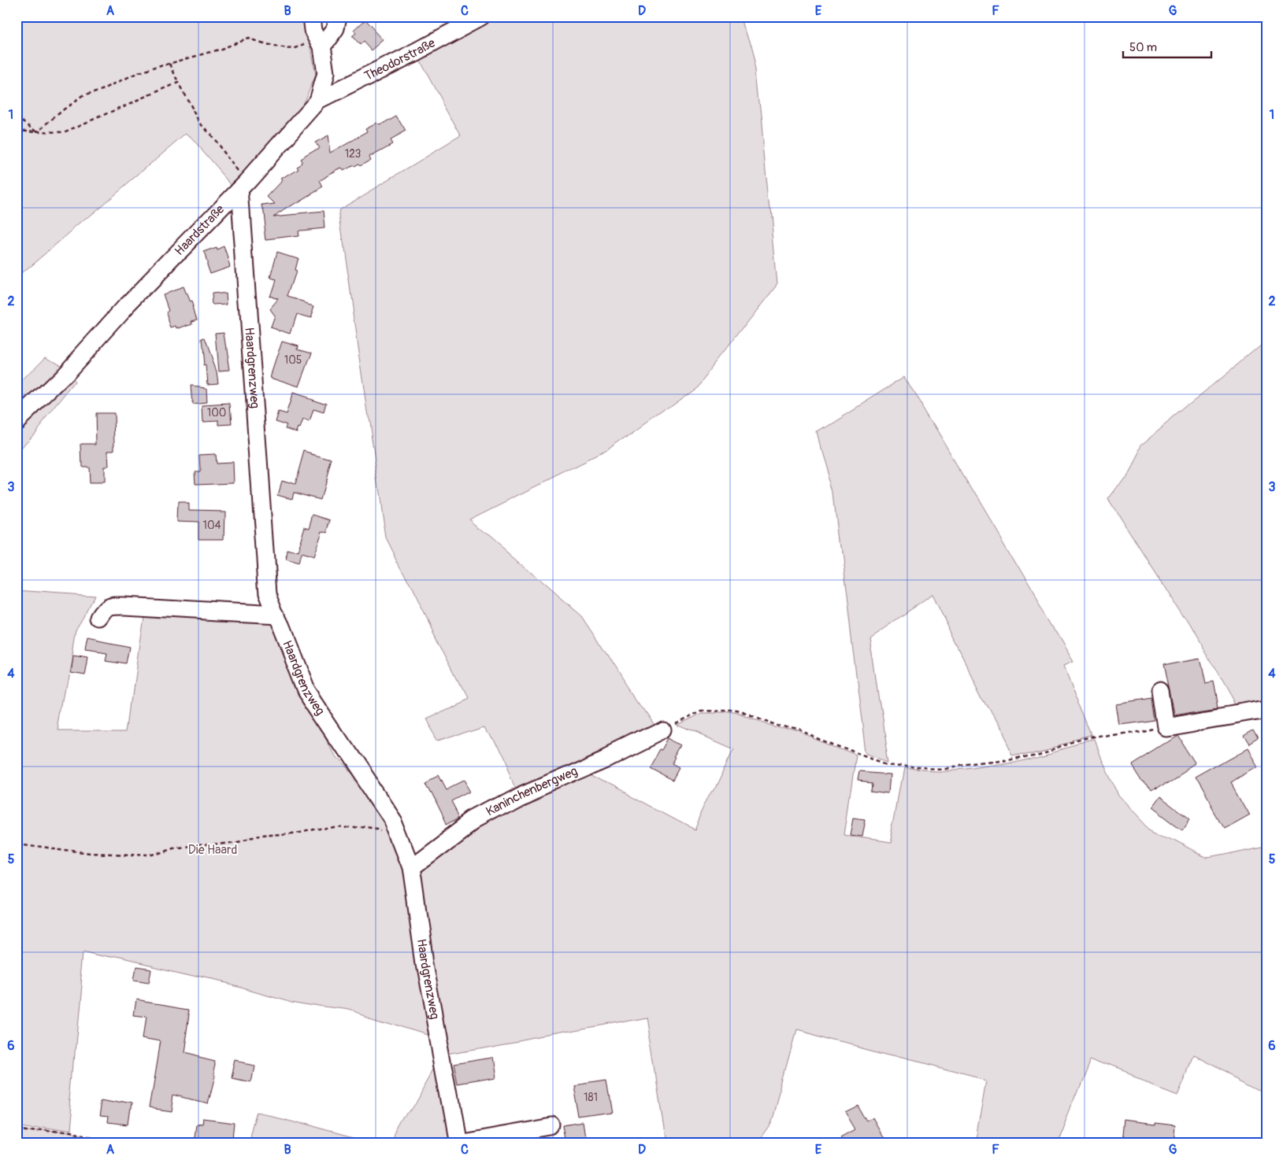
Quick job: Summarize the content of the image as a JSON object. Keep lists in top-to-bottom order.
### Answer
{
  "streets": {
    "street": [
      "Theodorstraße",
      "Haardstraße",
      "Haardgrenzweg",
      "Kaninchenbergweg"
    ]
  },
  "crossings": [
    ["Theodorstraße", "Haardstraße"],
    ["Haardstraße", "Haardgrenzweg"],
    ["Haardgrenzweg", "Kaninchenbergweg"]
  ],
  "parks": ["Die Haard"],
  "house_numbers": [
    "123",
    "105",
    "100",
    "104",
    "181"
  ],
  "scale_bar": "50 m",
  "grid": {
    "columns": [
      "A",
      "B",
      "C",
      "D",
      "E",
      "F",
      "G"
    ],
    "rows": [
      "1",
      "2",
      "3",
      "4",
      "5",
      "6"
    ]
  }
}
